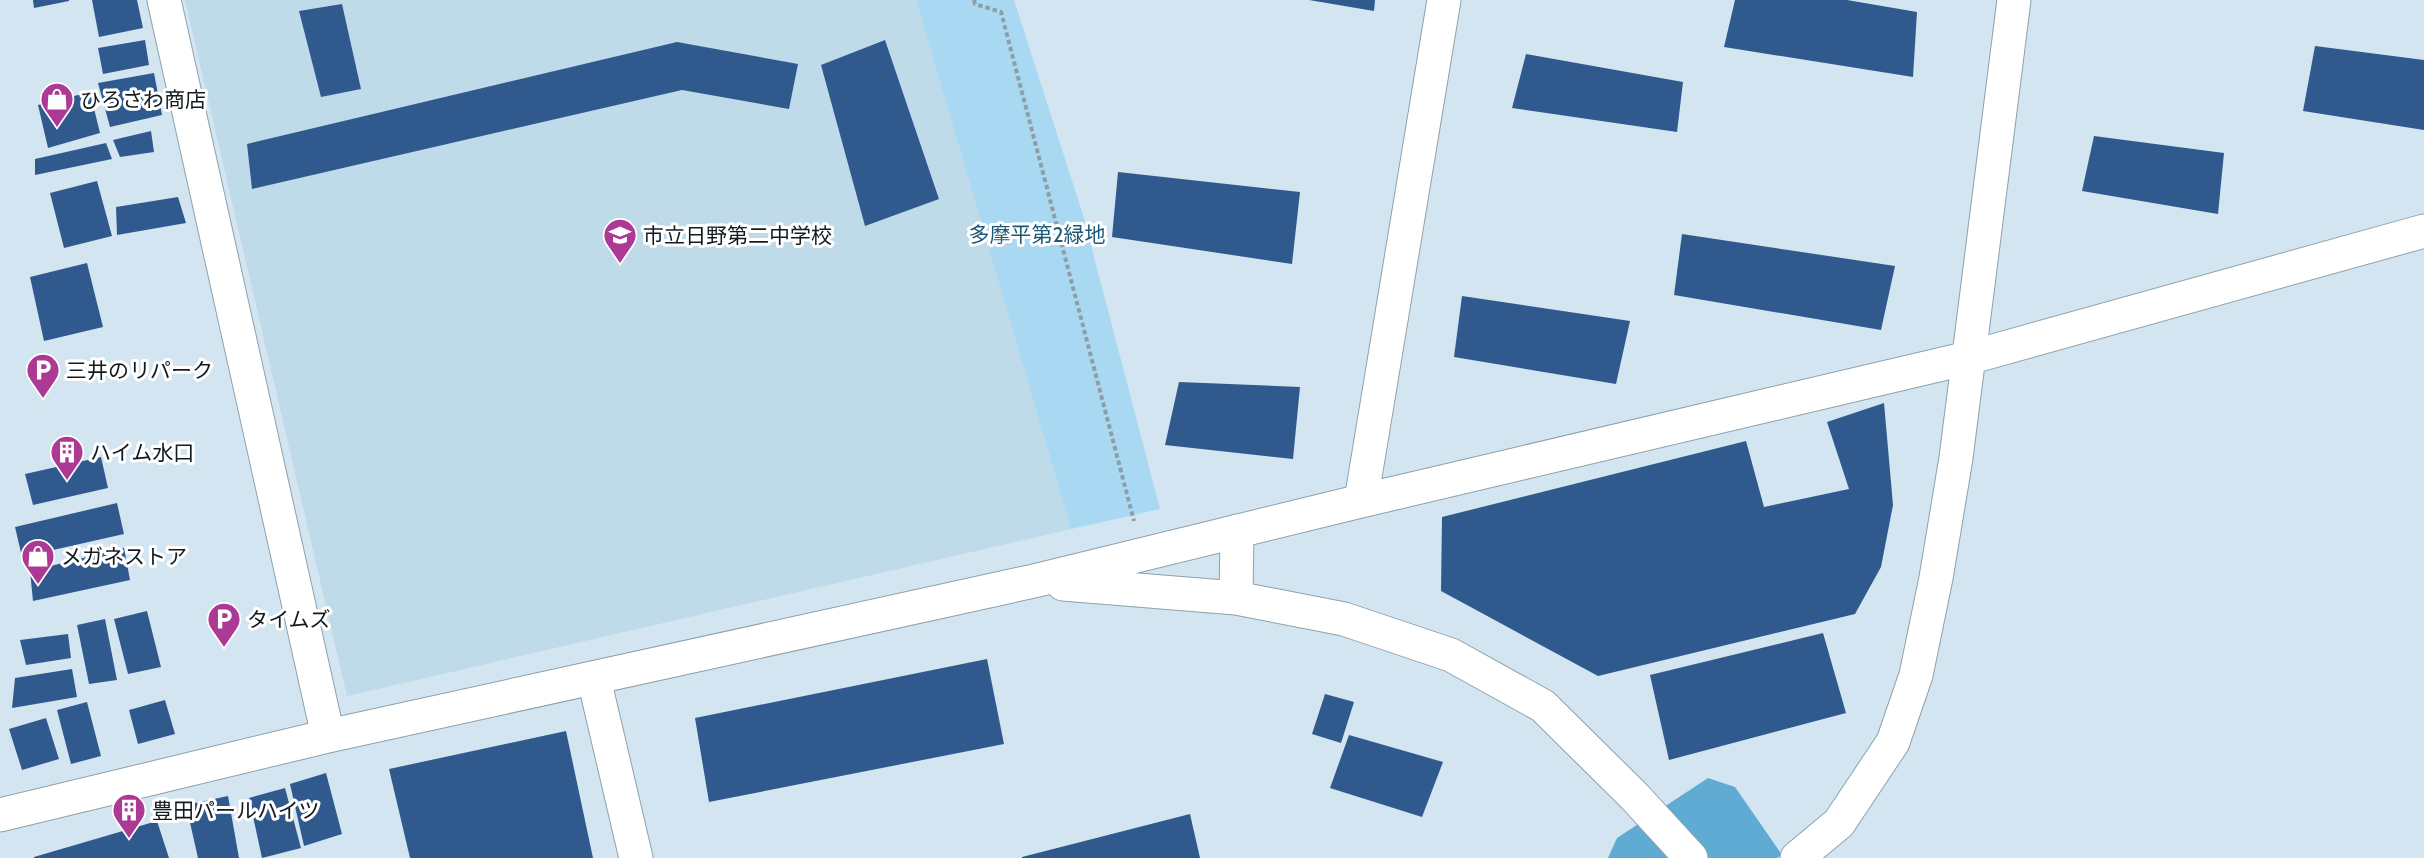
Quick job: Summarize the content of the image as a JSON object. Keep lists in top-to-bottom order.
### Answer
{
  "parks": ["多摩平第2緑地"],
  "places": {
    "shop": ["ひろさわ商店", "メガネストア"],
    "school or university": ["市立日野第二中学校"],
    "parking": ["三井のリパーク", "タイムズ"],
    "building": ["ハイム水口", "豊田パールハイツ"]
  }
}
